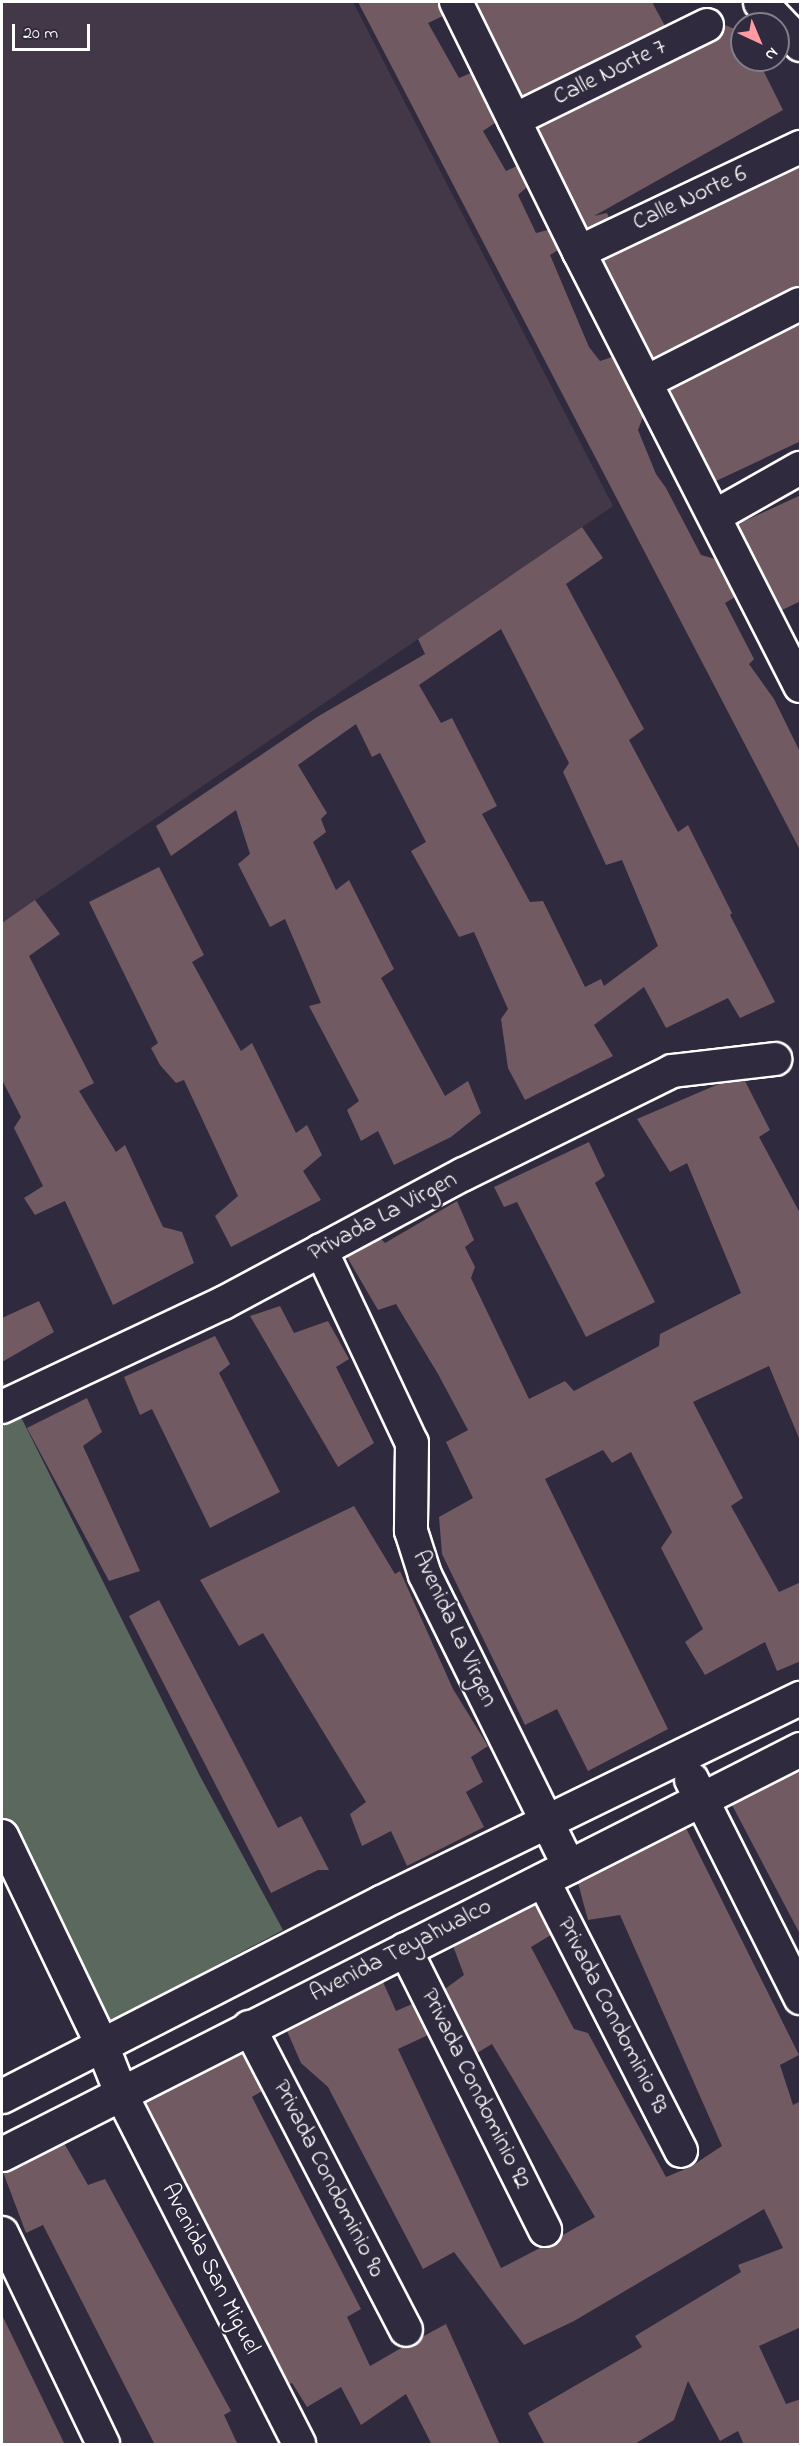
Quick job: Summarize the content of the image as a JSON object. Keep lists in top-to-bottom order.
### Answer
{
  "streets": {
    "main road": ["Avenida Teyahualco"],
    "street": [
      "Calle Norte 7",
      "Calle Norte 6",
      "Privada La Virgen",
      "Avenida La Virgen",
      "Privada Condominio 93",
      "Privada Condominio 92",
      "Privada Condominio 90",
      "Avenida San Miguel"
    ]
  },
  "crossings": [
    ["Privada La Virgen", "Avenida La Virgen"],
    ["Avenida La Virgen", "Avenida Teyahualco"],
    ["Avenida La Virgen", "Privada Condominio 93"],
    ["Avenida Teyahualco", "Privada Condominio 93"],
    ["Avenida Teyahualco", "Privada Condominio 92"],
    ["Avenida Teyahualco", "Privada Condominio 90"],
    ["Avenida Teyahualco", "Avenida San Miguel"]
  ],
  "scale_bar": "20 m",
  "north": "bottom right"
}
